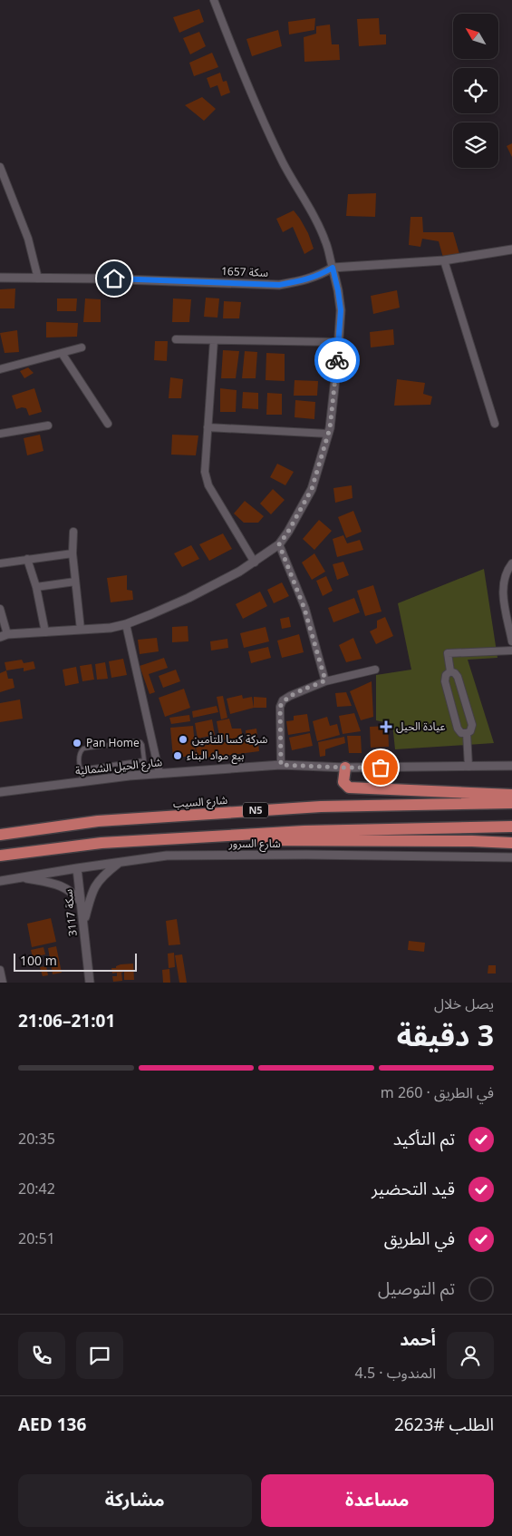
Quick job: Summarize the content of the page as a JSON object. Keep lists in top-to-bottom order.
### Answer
{
  "streets": {
    "highway": ["شارع السيب", "N5"],
    "street": [
      "سكة 1657",
      "شارع الحيل الشمالية",
      "شارع السرور",
      "سكة 3117"
    ]
  },
  "crossings": [
    ["شارع السرور", "سكة 3117"]
  ],
  "places": {
    "health": ["عيادة الحيل"],
    "other": ["شركة كسا للتأمين", "Pan Home", "بيع مواد البناء"]
  },
  "scale_bar": "100 m",
  "north": "top left",
  "page": {
    "scale": "100 m",
    "heading": ["3 دقيقة", "يصل خلال", "21:01–21:06"],
    "panel": [
      "أحمد",
      "المندوب · 4.5",
      "الطلب #2623",
      "AED 136"
    ],
    "bar": "في الطريق · 260 m",
    "list": [
      ["تم التأكيد", "20:35"],
      ["قيد التحضير", "20:42"],
      ["في الطريق", "20:51"],
      "تم التوصيل"
    ],
    "buttons": ["مساعدة", "مشاركة"]
  }
}
